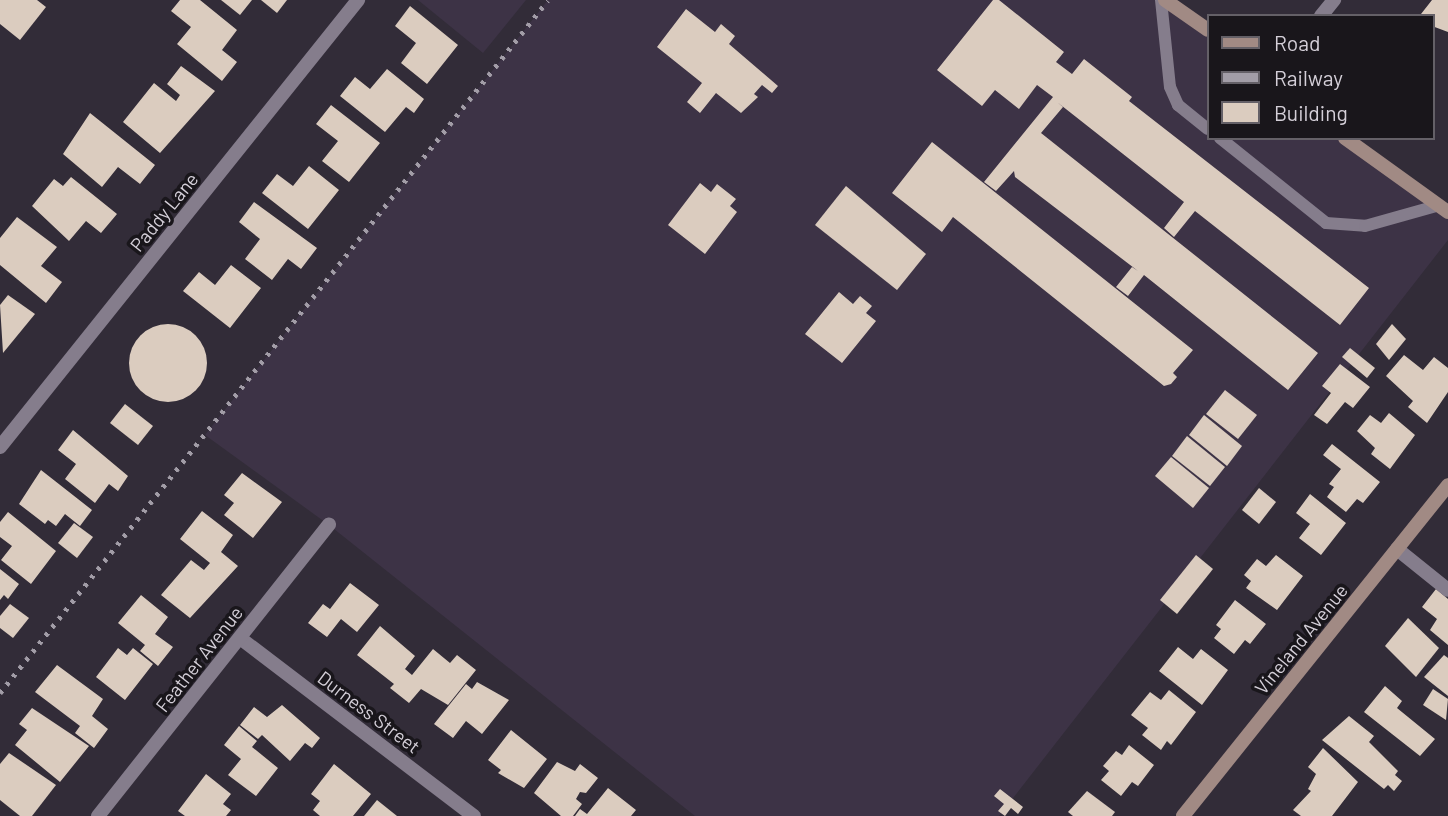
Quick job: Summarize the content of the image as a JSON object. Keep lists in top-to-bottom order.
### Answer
{
  "streets": {
    "street": [
      "Paddy Lane",
      "Vineland Avenue",
      "Feather Avenue",
      "Durness Street"
    ]
  },
  "crossings": [
    ["Feather Avenue", "Durness Street"]
  ],
  "legend": ["Road", "Railway", "Building"]
}
